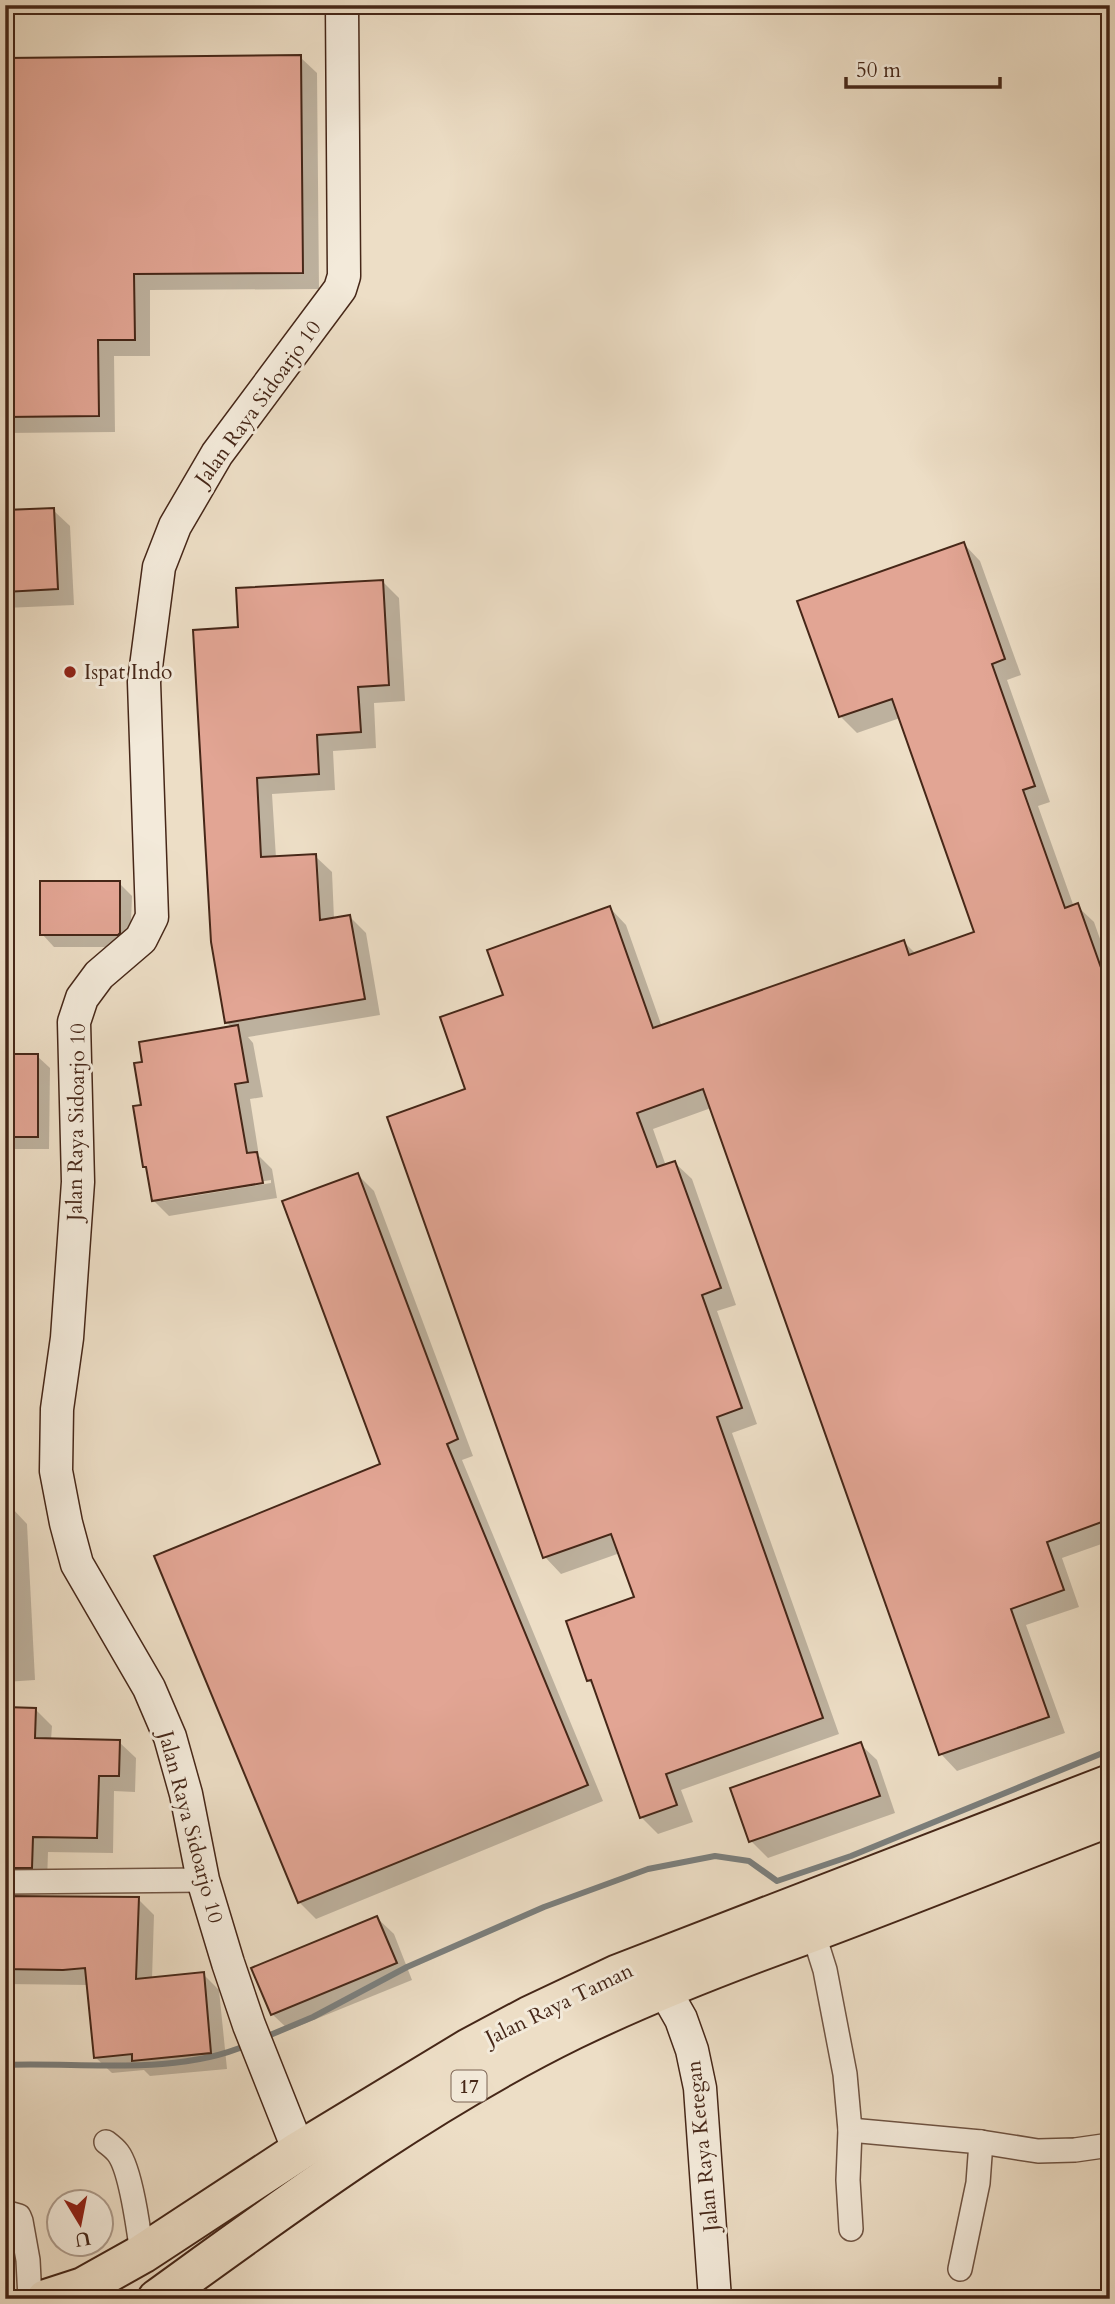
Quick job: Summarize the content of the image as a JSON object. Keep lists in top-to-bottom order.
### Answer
{
  "streets": {
    "highway": ["Jalan Raya Taman", "17"],
    "street": ["Jalan Raya Sidoarjo 10", "Jalan Raya Ketegan"]
  },
  "crossings": [
    ["Jalan Raya Sidoarjo 10", "Jalan Raya Taman"],
    ["Jalan Raya Taman", "Jalan Raya Ketegan"]
  ],
  "places": ["Ispat Indo"],
  "scale_bar": "50 m",
  "north": "bottom"
}
